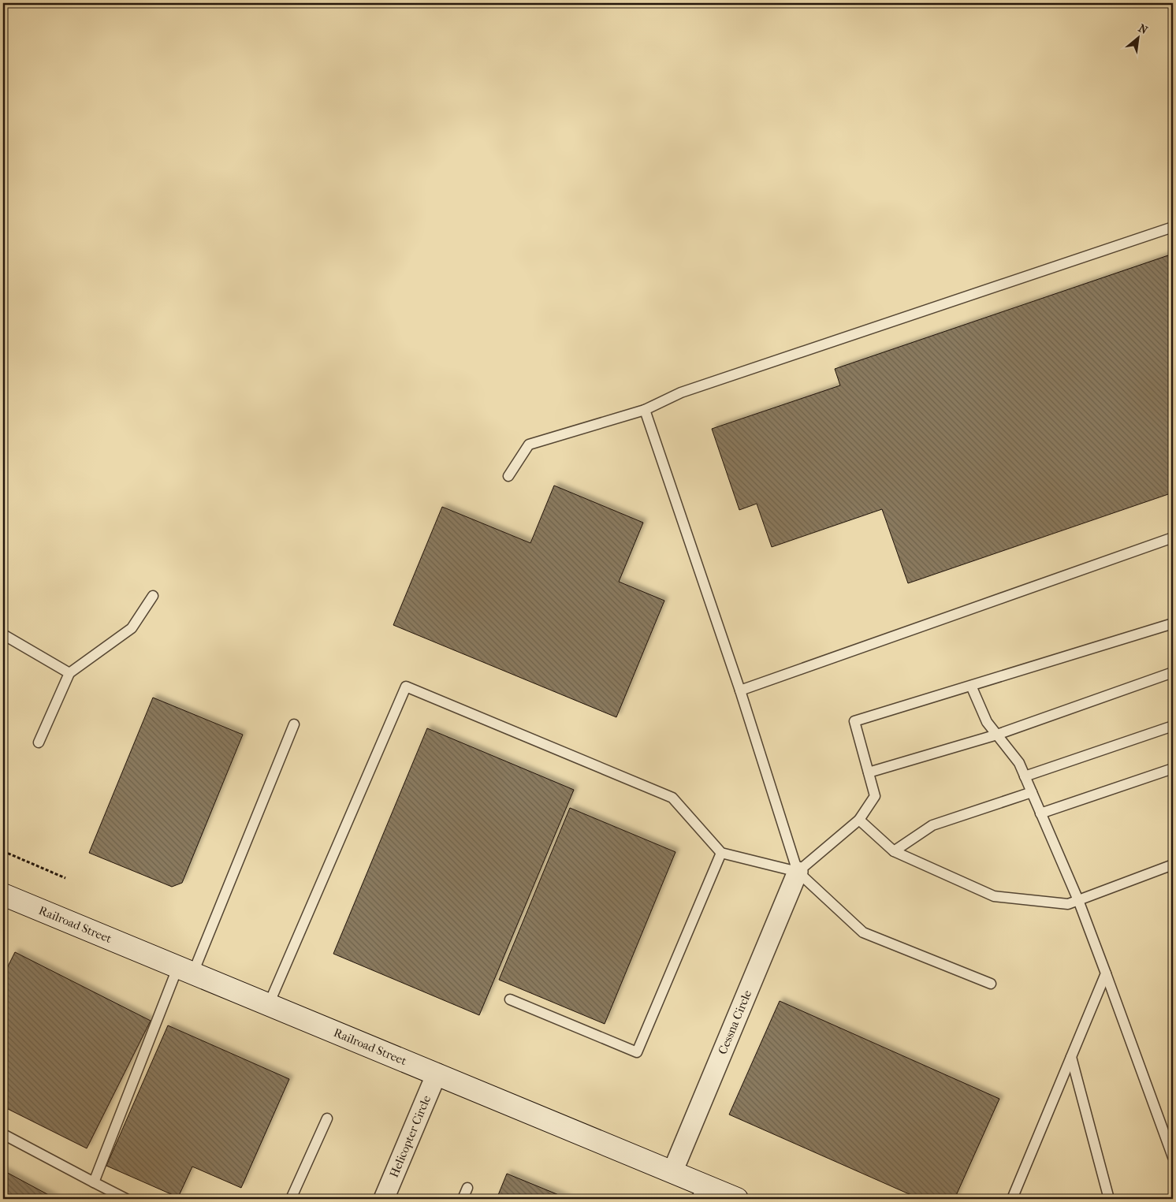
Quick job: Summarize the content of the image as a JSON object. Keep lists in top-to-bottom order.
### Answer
{
  "streets": {
    "main road": ["Railroad Street"],
    "street": ["Cessna Circle", "Helicopter Circle"]
  },
  "crossings": [
    ["Railroad Street", "Cessna Circle"],
    ["Railroad Street", "Helicopter Circle"]
  ],
  "north": "top right"
}
